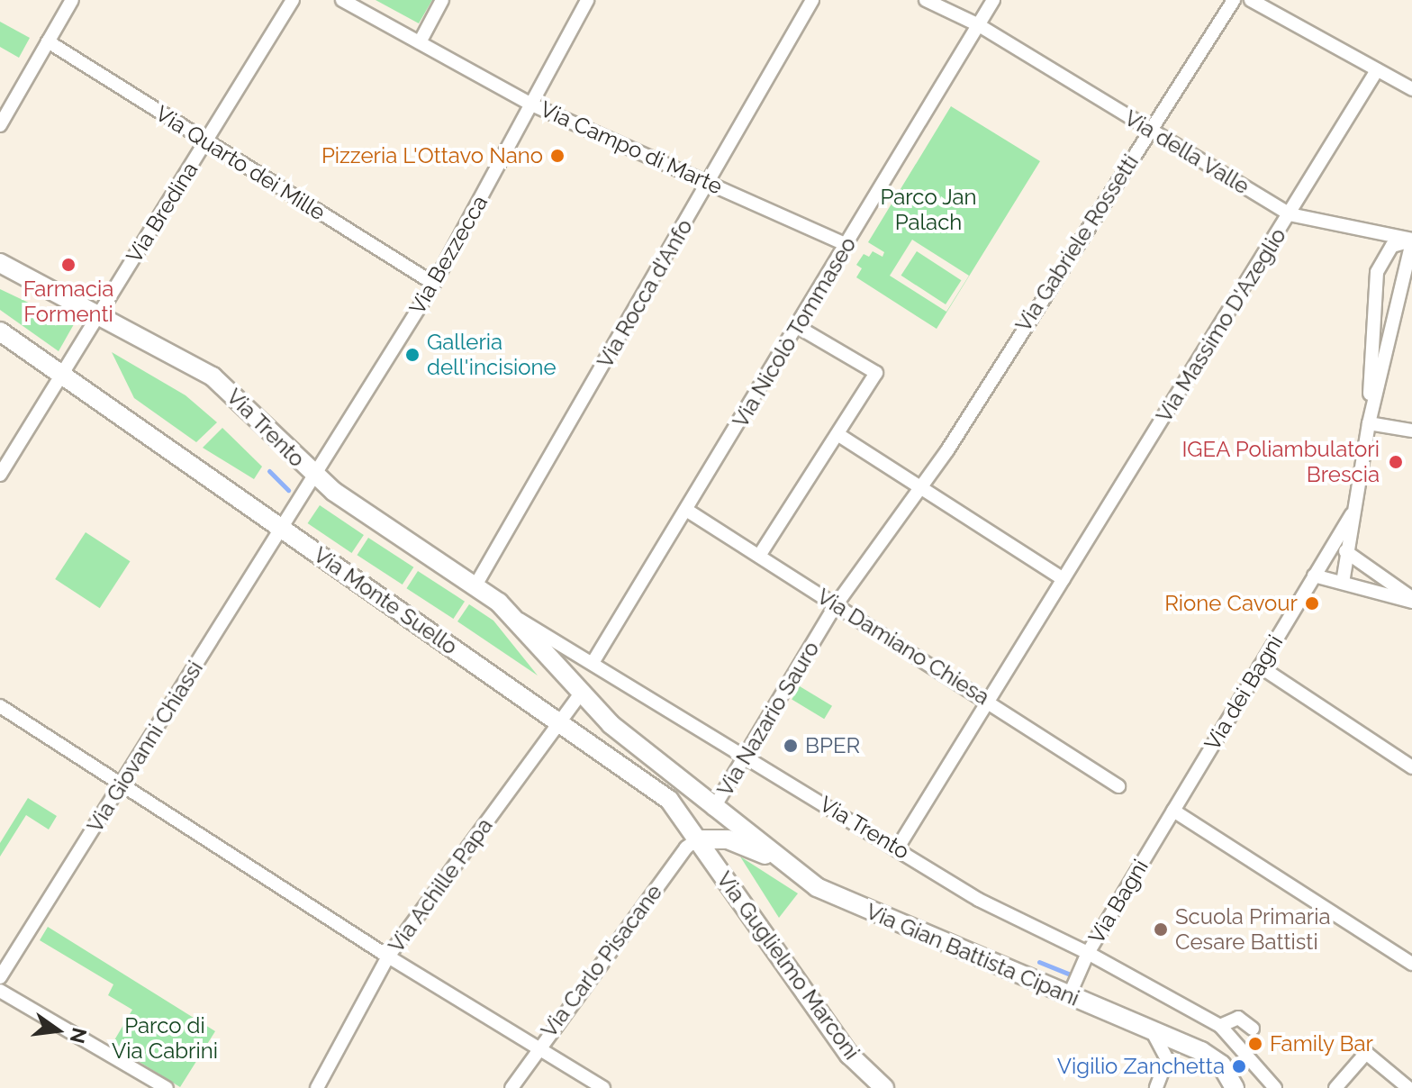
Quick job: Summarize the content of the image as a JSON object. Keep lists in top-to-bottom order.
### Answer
{
  "streets": {
    "main road": [
      "Via Trento",
      "Via Monte Suello",
      "Via Gian Battista Cipani",
      "Via Guglielmo Marconi"
    ],
    "street": [
      "Via Campo di Marte",
      "Via della Valle",
      "Via Quarto dei Mille",
      "Via Bredina",
      "Via Gabriele Rossetti",
      "Via Bezzecca",
      "Via Rocca d'Anfo",
      "Via Massimo D'Azeglio",
      "Via Nicolò Tommaseo",
      "Via Damiano Chiesa",
      "Via dei Bagni",
      "Via Nazario Sauro",
      "Via Giovanni Chiassi",
      "Via Achille Papa",
      "Via Bagni",
      "Via Carlo Pisacane"
    ]
  },
  "crossings": [
    ["Via Campo di Marte", "Via Bezzecca"],
    ["Via Campo di Marte", "Via Rocca d'Anfo"],
    ["Via Campo di Marte", "Via Nicolò Tommaseo"],
    ["Via della Valle", "Via Gabriele Rossetti"],
    ["Via della Valle", "Via Massimo D'Azeglio"],
    ["Via della Valle", "Via Nicolò Tommaseo"],
    ["Via della Valle", "Via dei Bagni"],
    ["Via Quarto dei Mille", "Via Bredina"],
    ["Via Quarto dei Mille", "Via Bezzecca"],
    ["Via Bredina", "Via Trento"],
    ["Via Bredina", "Via Monte Suello"],
    ["Via Gabriele Rossetti", "Via Nazario Sauro"],
    ["Via Bezzecca", "Via Trento"],
    ["Via Bezzecca", "Via Monte Suello"],
    ["Via Bezzecca", "Via Giovanni Chiassi"],
    ["Via Rocca d'Anfo", "Via Trento"],
    ["Via Massimo D'Azeglio", "Via Trento"],
    ["Via Massimo D'Azeglio", "Via Damiano Chiesa"],
    ["Via Nicolò Tommaseo", "Via Trento"],
    ["Via Nicolò Tommaseo", "Via Damiano Chiesa"],
    ["Via Trento", "Via Nazario Sauro"],
    ["Via Trento", "Via Achille Papa"],
    ["Via Trento", "Via Bagni"],
    ["Via Monte Suello", "Via Giovanni Chiassi"],
    ["Via Monte Suello", "Via Achille Papa"],
    ["Via Monte Suello", "Via Carlo Pisacane"],
    ["Via Monte Suello", "Via Guglielmo Marconi"],
    ["Via Damiano Chiesa", "Via Nazario Sauro"],
    ["Via dei Bagni", "Via Bagni"],
    ["Via Nazario Sauro", "Via Gian Battista Cipani"],
    ["Via Bagni", "Via Gian Battista Cipani"],
    ["Via Carlo Pisacane", "Via Guglielmo Marconi"]
  ],
  "parks": ["Parco Jan Palach", "Parco di Via Cabrini"],
  "places": [
    "Pizzeria L'Ottavo Nano",
    "Farmacia Formenti",
    "Galleria dell'incisione",
    "IGEA Poliambulatori Brescia",
    "Rione Cavour",
    "BPER",
    "Scuola Primaria Cesare Battisti",
    "Family Bar",
    "Vigilio Zanchetta"
  ],
  "north": "right"
}
